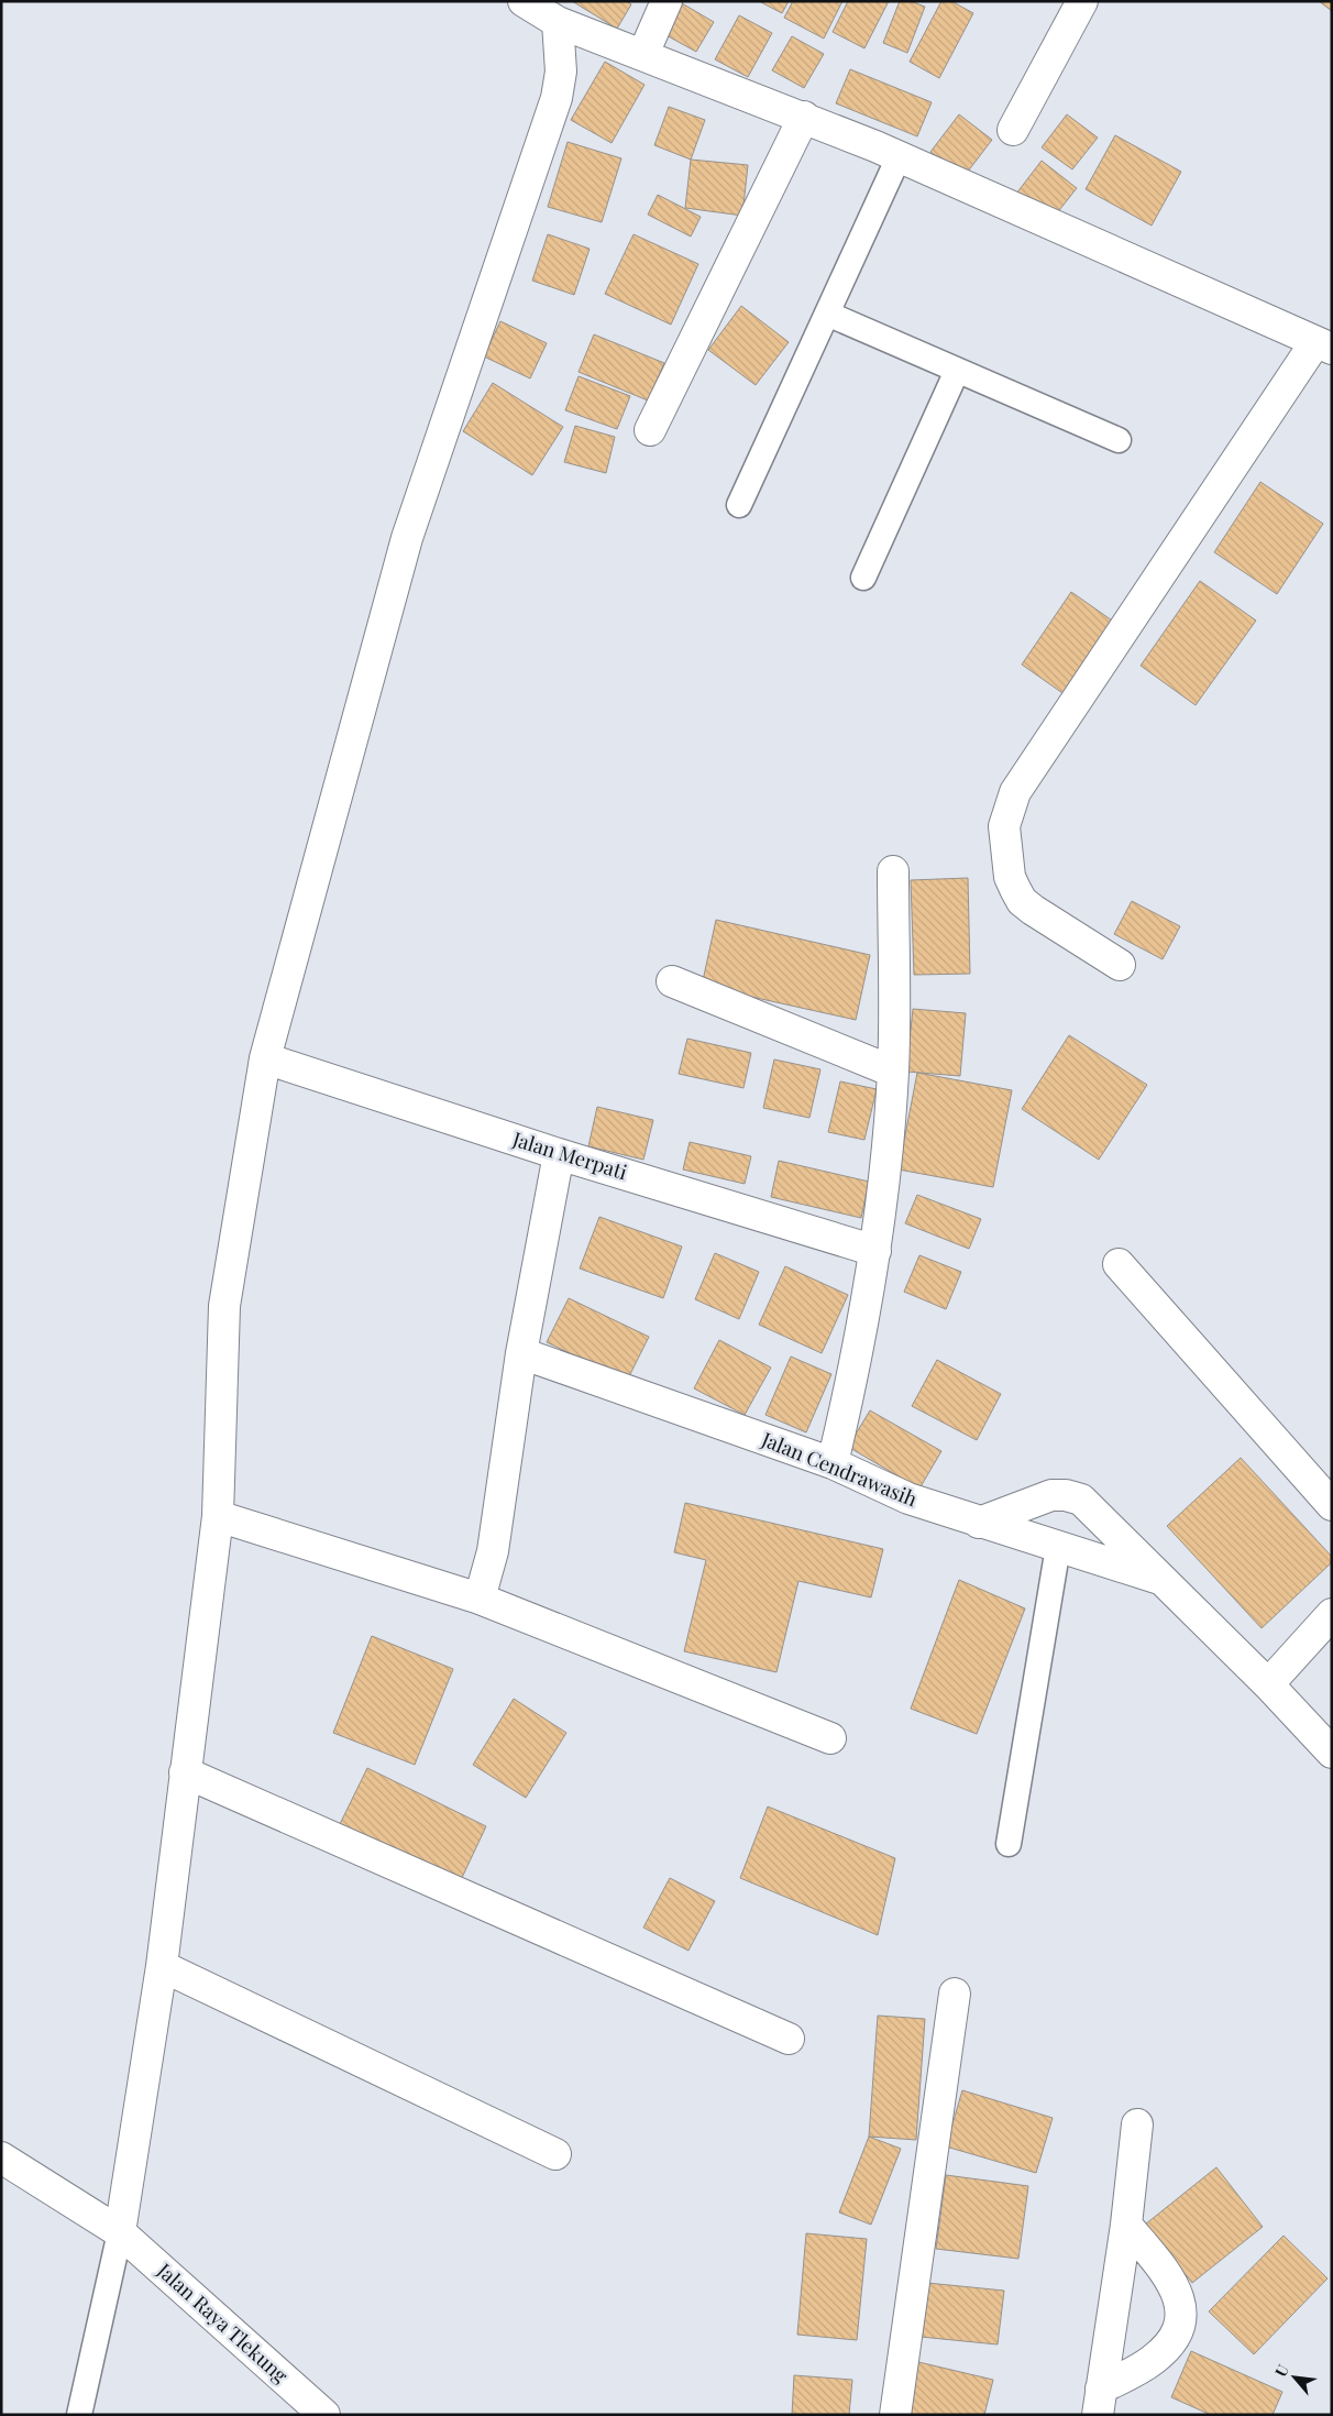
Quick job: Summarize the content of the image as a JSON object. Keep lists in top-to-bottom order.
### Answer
{
  "streets": {
    "street": ["Jalan Merpati", "Jalan Cendrawasih", "Jalan Raya Tlekung"]
  },
  "north": "top left"
}
